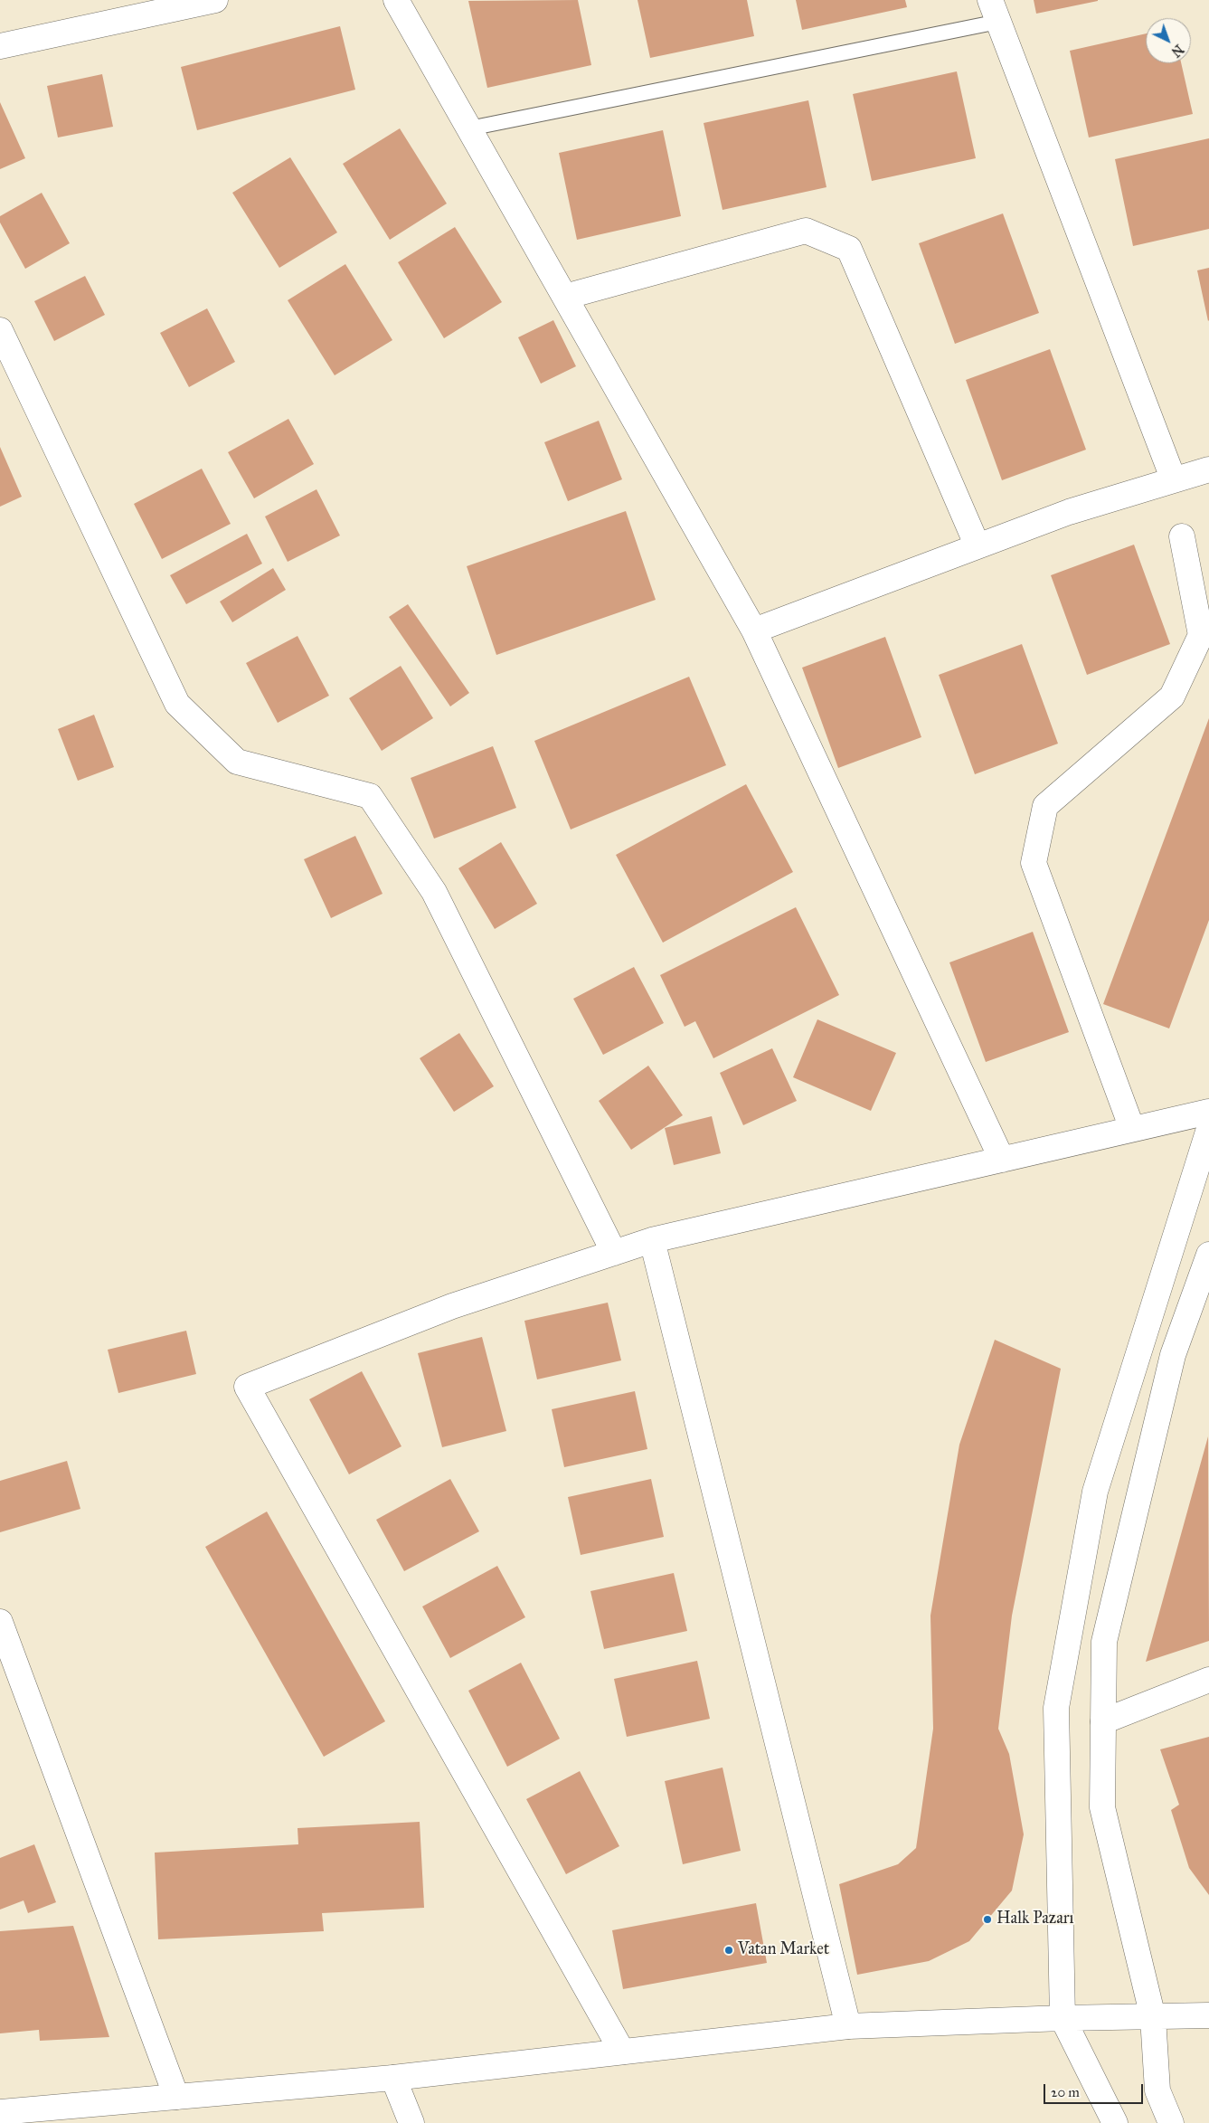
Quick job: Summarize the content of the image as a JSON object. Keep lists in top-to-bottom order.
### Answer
{
  "places": ["Halk Pazarı", "Vatan Market"],
  "scale_bar": "20 m",
  "north": "bottom right"
}
